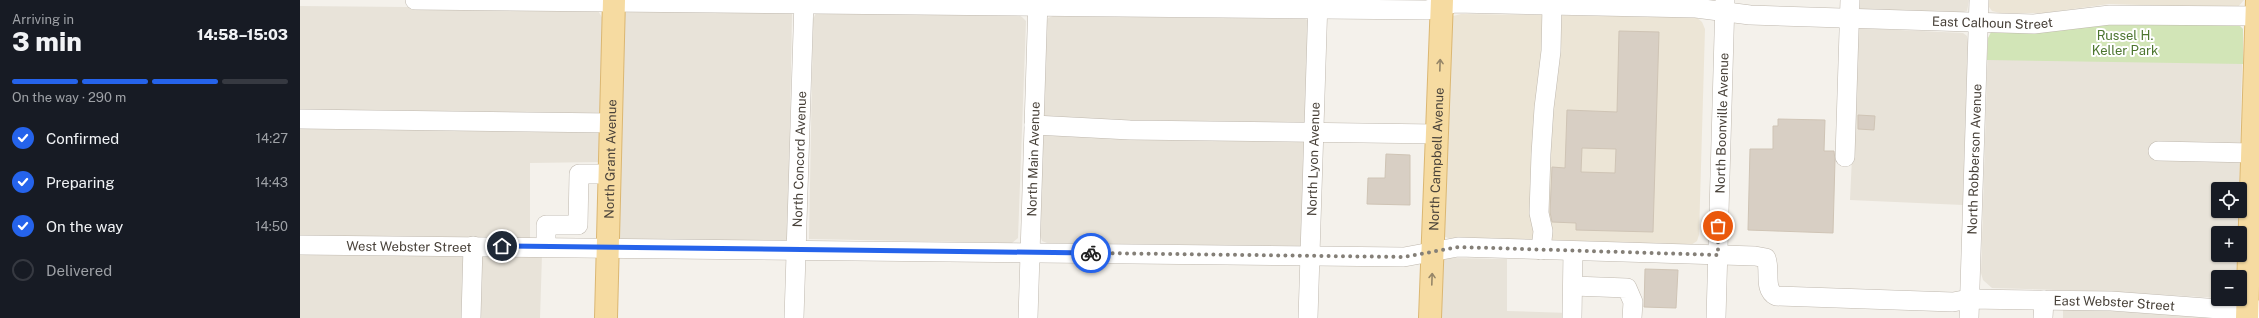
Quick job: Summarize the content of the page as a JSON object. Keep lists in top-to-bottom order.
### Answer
{
  "streets": {
    "main road": ["North Grant Avenue", "North Campbell Avenue"],
    "street": [
      "East Calhoun Street",
      "North Boonville Avenue",
      "North Concord Avenue",
      "North Main Avenue",
      "North Lyon Avenue",
      "North Robberson Avenue",
      "West Webster Street",
      "East Webster Street"
    ]
  },
  "crossings": [
    ["East Calhoun Street", "North Boonville Avenue"],
    ["East Calhoun Street", "North Grant Avenue"],
    ["East Calhoun Street", "North Concord Avenue"],
    ["East Calhoun Street", "North Main Avenue"],
    ["East Calhoun Street", "North Lyon Avenue"],
    ["East Calhoun Street", "North Campbell Avenue"],
    ["East Calhoun Street", "North Robberson Avenue"],
    ["North Boonville Avenue", "West Webster Street"],
    ["North Boonville Avenue", "East Webster Street"],
    ["North Grant Avenue", "West Webster Street"],
    ["North Concord Avenue", "West Webster Street"],
    ["North Main Avenue", "West Webster Street"],
    ["North Lyon Avenue", "West Webster Street"],
    ["North Campbell Avenue", "West Webster Street"],
    ["North Robberson Avenue", "East Webster Street"],
    ["West Webster Street", "East Webster Street"]
  ],
  "one_way": ["North Campbell Avenue"],
  "parks": ["Russel H. Keller Park"],
  "page": {
    "heading": ["3 min", "Arriving in", "14:58–15:03"],
    "bar": "On the way · 290 m",
    "list": [
      ["Confirmed", "14:27"],
      ["Preparing", "14:43"],
      ["On the way", "14:50"],
      "Delivered"
    ],
    "map_buttons": ["+", "−"]
  }
}
